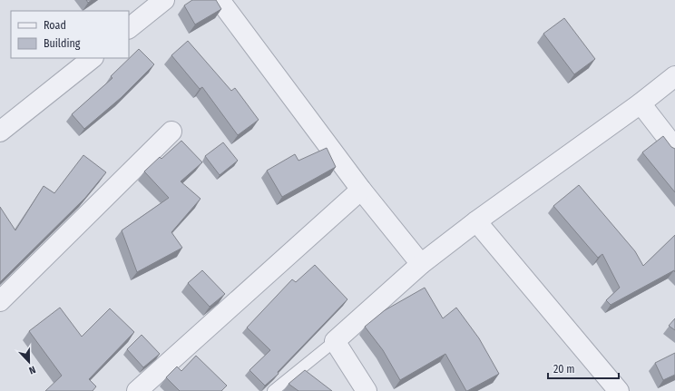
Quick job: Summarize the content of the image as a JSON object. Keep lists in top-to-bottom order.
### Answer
{
  "legend": ["Road", "Building"],
  "scale_bar": "20 m",
  "north": "bottom"
}
